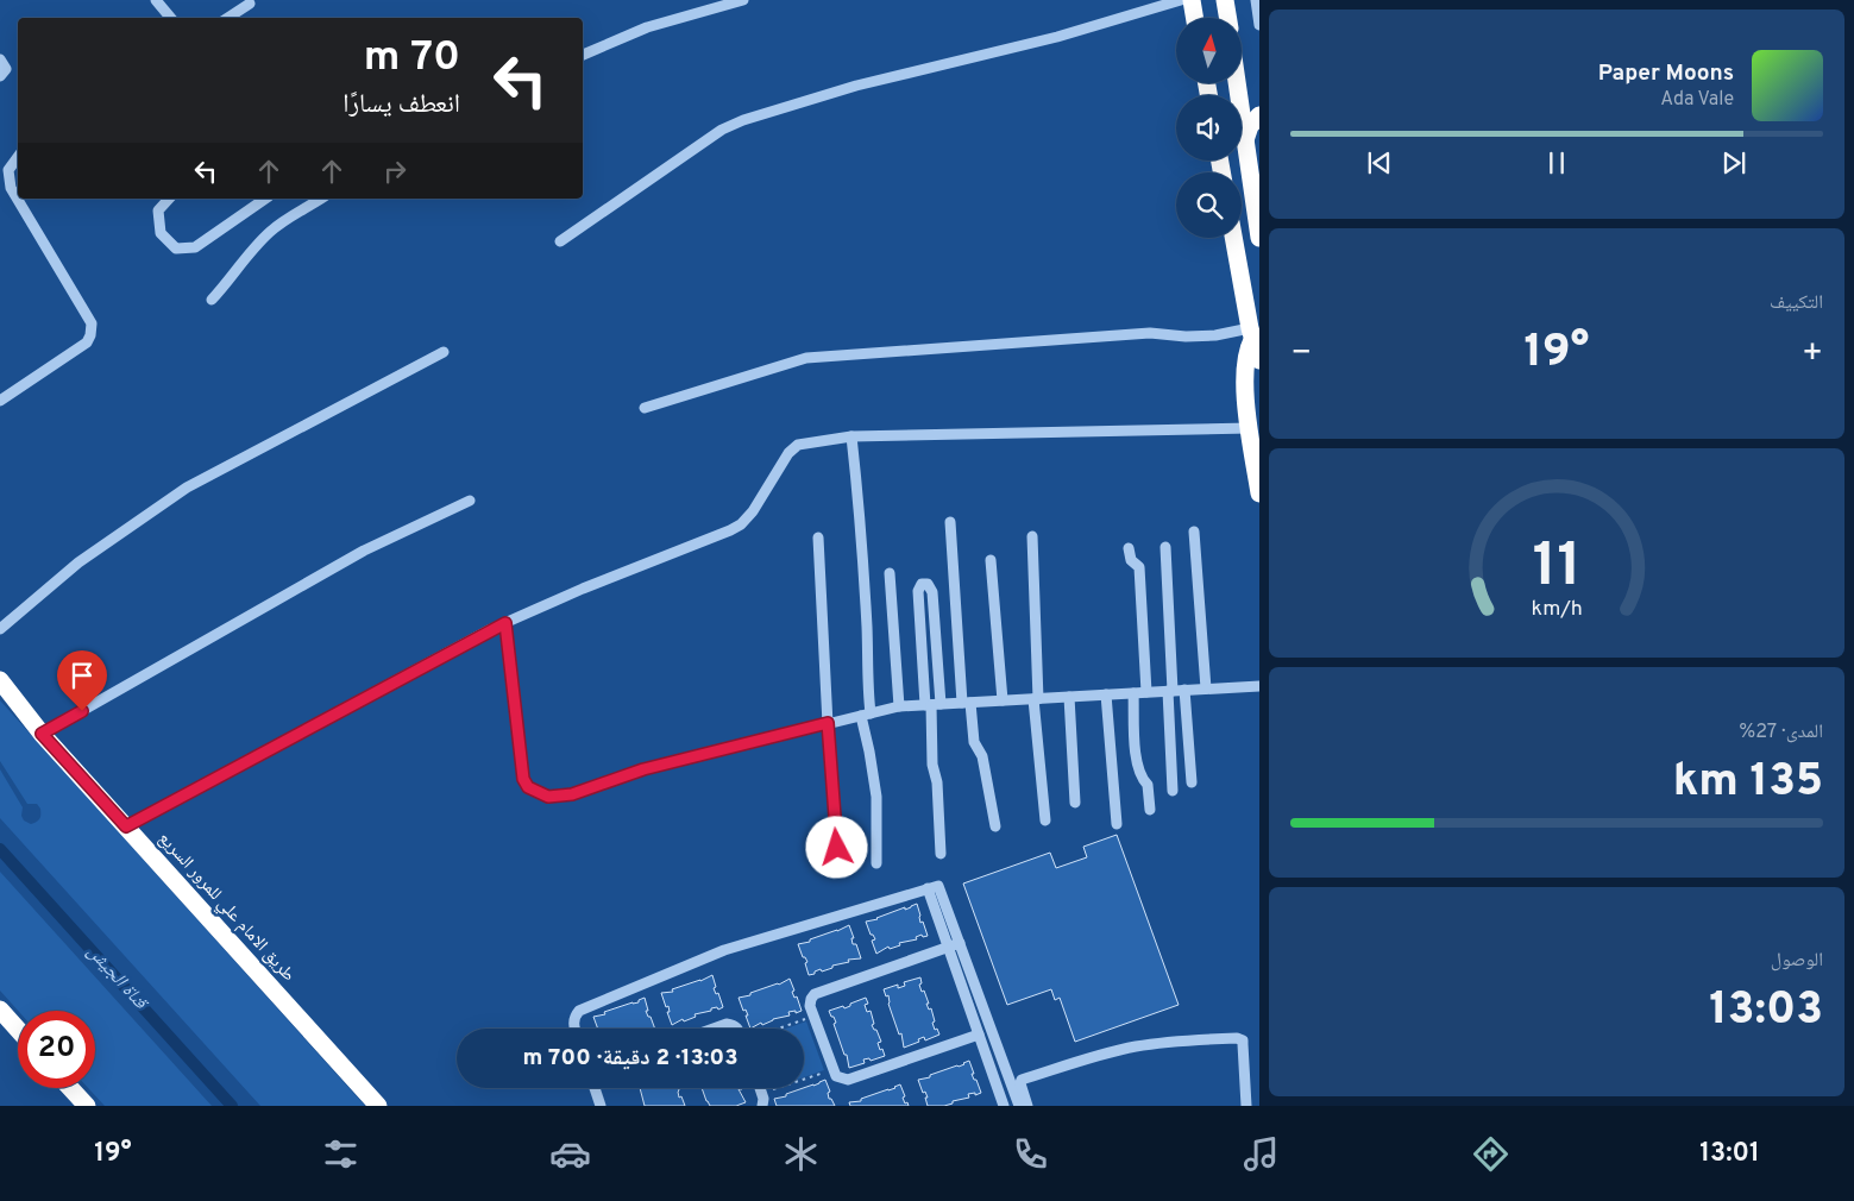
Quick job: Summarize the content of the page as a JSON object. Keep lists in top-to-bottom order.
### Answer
{
  "streets": {
    "highway": ["طريق الامام علي للمرور السريع"]
  },
  "water": ["قناة الجيش"],
  "north": "top",
  "page": {
    "turn": ["70 m", "انعطف يسارًا"],
    "song": ["Paper Moons", "Ada Vale"],
    "tile": [
      "التكييف",
      ["المدى · 27%", "135 km"],
      ["الوصول", "13:03"]
    ],
    "heat": ["−", "19°", "+"],
    "limit": "20",
    "trip": "13:03 · 2 دقيقة · 700 m",
    "tabs": ["13:01", "19°"],
    "gauge": ["11", "km/h"]
  }
}
